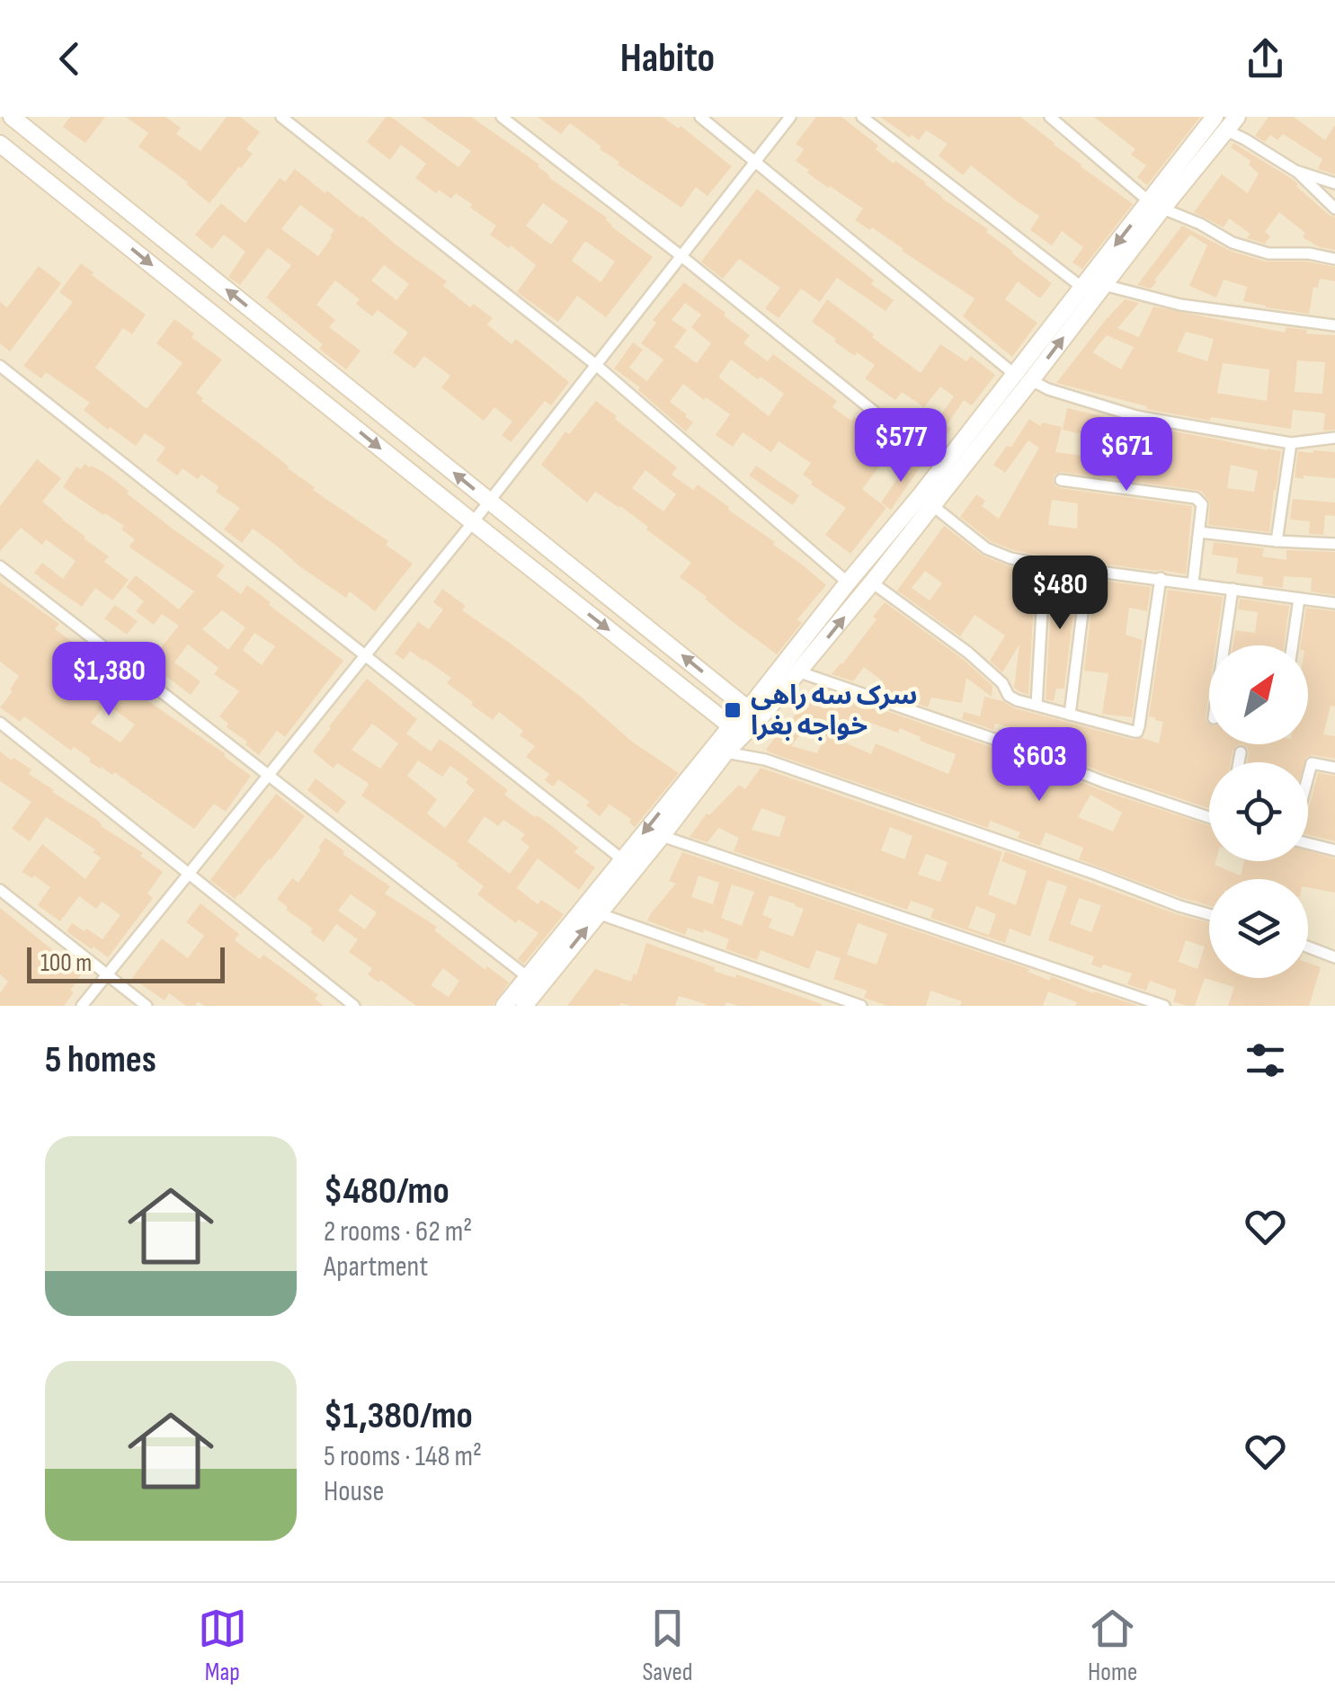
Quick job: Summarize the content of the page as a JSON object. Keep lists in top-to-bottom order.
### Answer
{
  "places": {
    "transit": ["سرک سه راهی خواجه بغرا"]
  },
  "scale_bar": "100 m",
  "north": "top right",
  "page": {
    "header": "Habito",
    "price": [
      "$577",
      "$671",
      "$480",
      "$1,380",
      "$603"
    ],
    "scale": "100 m",
    "heading": "5 homes",
    "list": [
      {
        "name": "$480/mo",
        "note": "2 rooms · 62 m² · Apartment"
      },
      {
        "name": "$1,380/mo",
        "note": "5 rooms · 148 m² · House"
      }
    ],
    "tabs": ["Map", "Saved", "Home"]
  }
}
